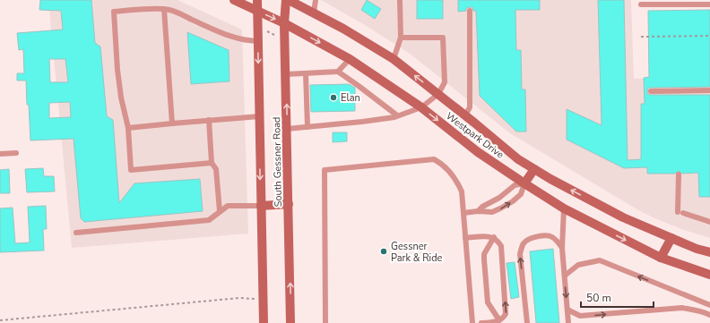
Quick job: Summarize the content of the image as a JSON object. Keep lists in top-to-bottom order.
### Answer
{
  "streets": {
    "main road": ["Westpark Drive", "South Gessner Road"]
  },
  "crossings": [
    ["Westpark Drive", "South Gessner Road"]
  ],
  "places": ["Elan", "Gessner Park & Ride"],
  "scale_bar": "50 m"
}
